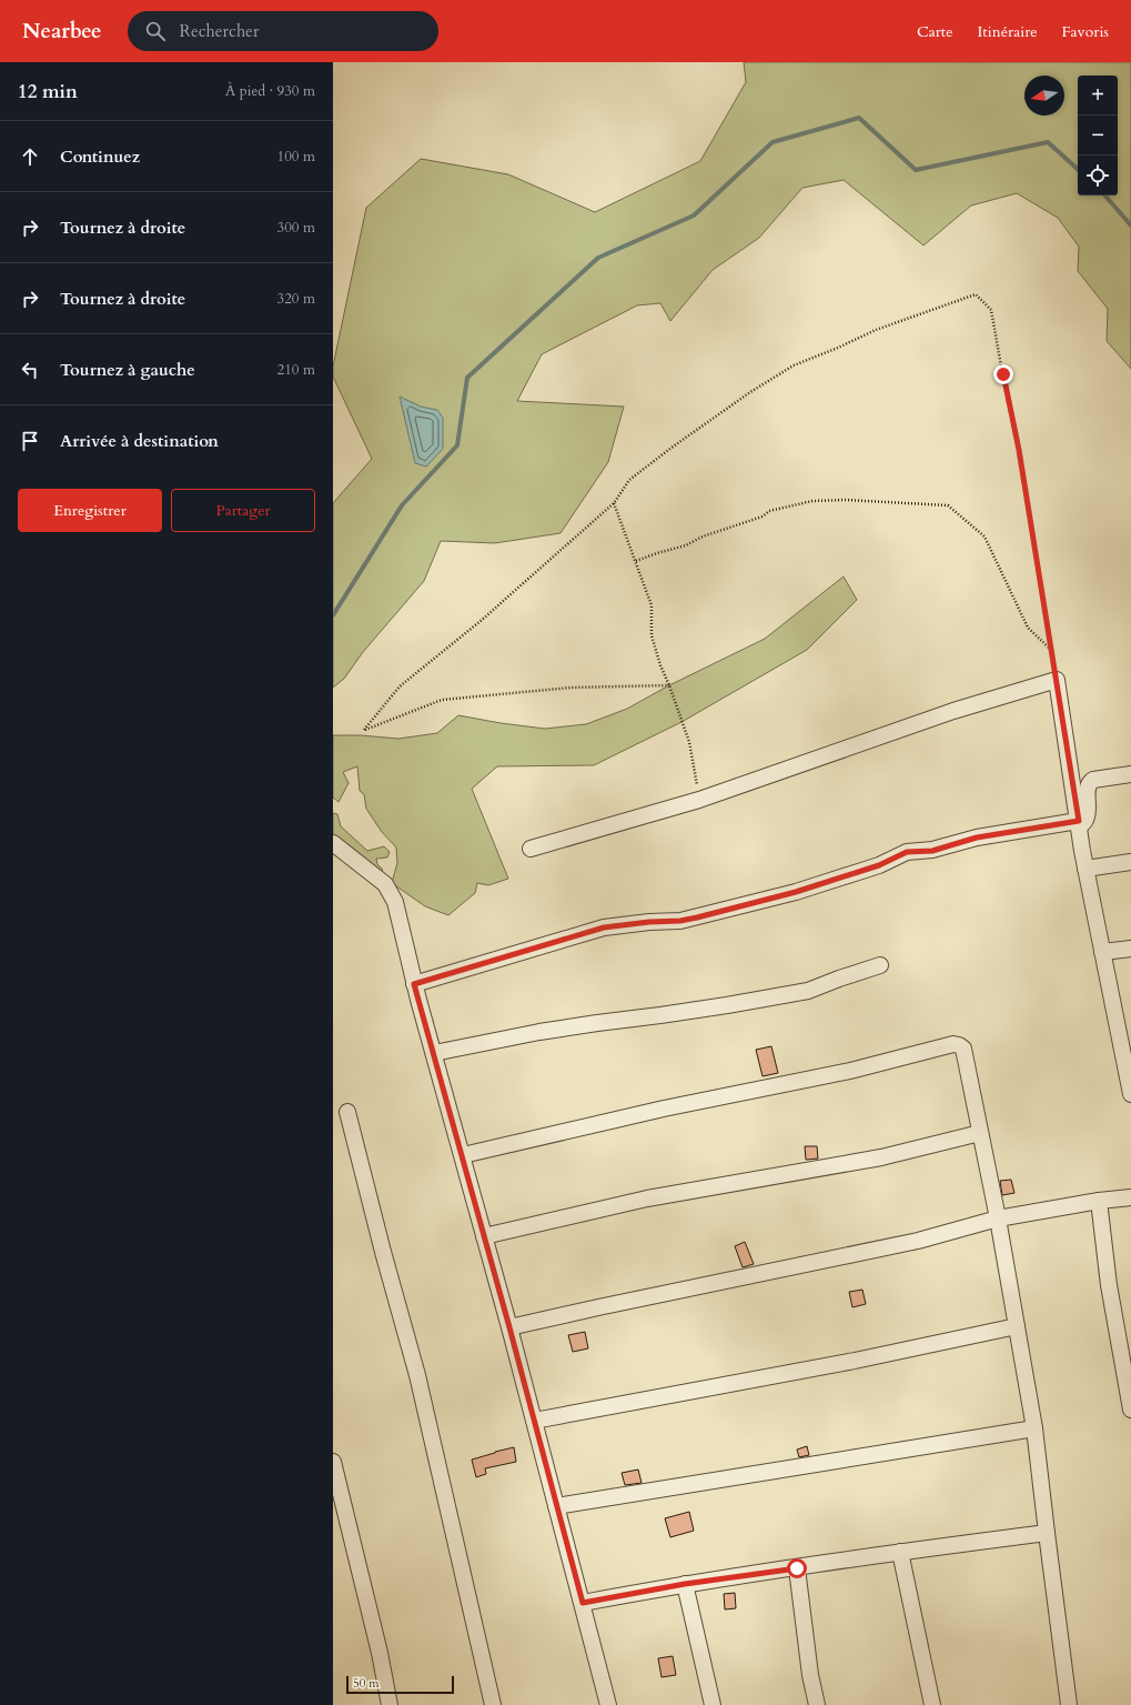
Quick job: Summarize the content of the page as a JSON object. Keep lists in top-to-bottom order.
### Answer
{
  "scale_bar": "50 m",
  "north": "left",
  "page": {
    "header": "Nearbee",
    "search": "Rechercher",
    "nav": ["Carte", "Itinéraire", "Favoris"],
    "heading": ["12 min", "À pied · 930 m"],
    "map_buttons": ["+", "−"],
    "list": [
      ["Continuez", "100 m"],
      ["Tournez à droite", "300 m"],
      ["Tournez à droite", "320 m"],
      ["Tournez à gauche", "210 m"],
      "Arrivée à destination"
    ],
    "buttons": ["Enregistrer", "Partager"],
    "scale": "50 m"
  }
}
